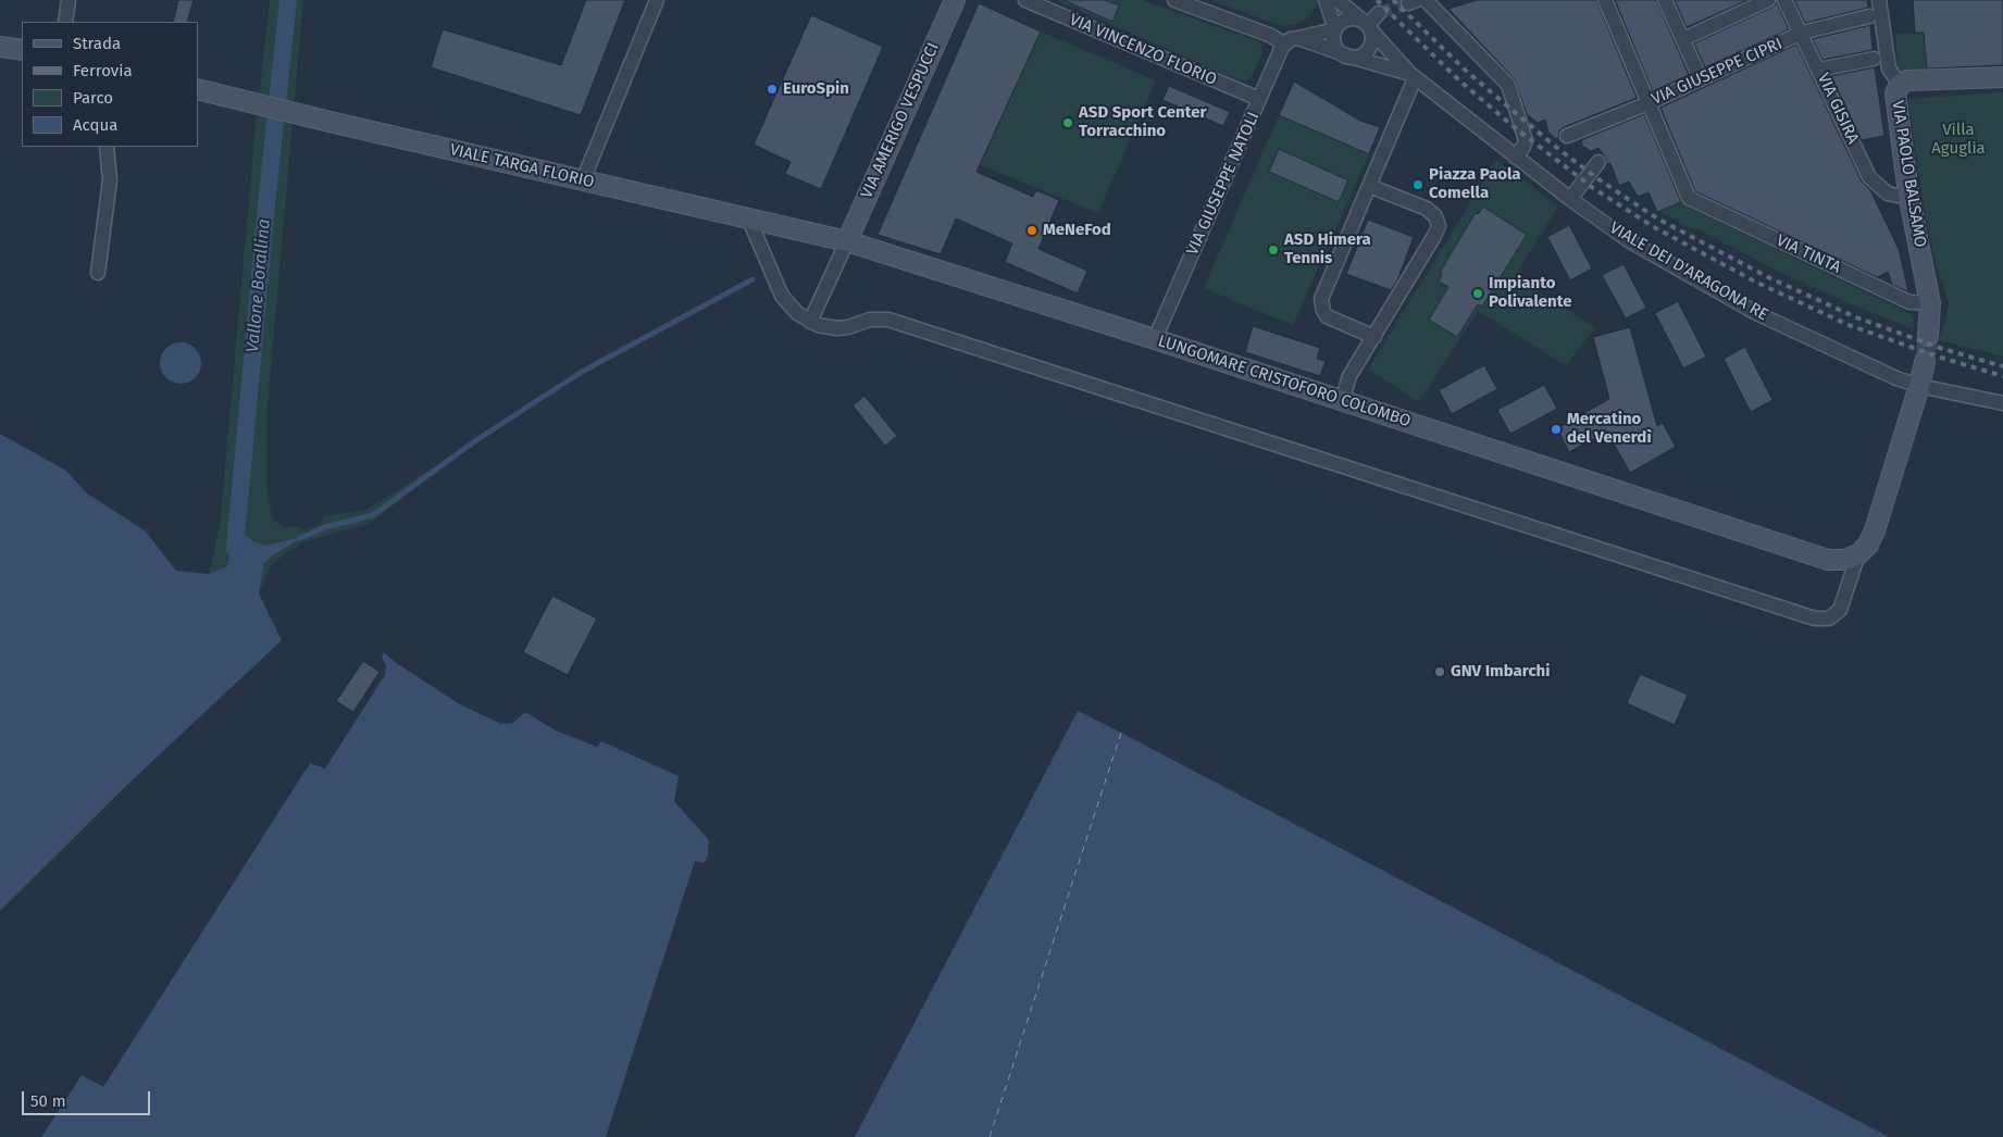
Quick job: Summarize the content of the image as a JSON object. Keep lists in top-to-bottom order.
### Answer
{
  "streets": {
    "street": [
      "VIA VINCENZO FLORIO",
      "VIA GIUSEPPE CIPRI",
      "VIA GISIRA",
      "VIA AMERIGO VESPUCCI",
      "VIALE TARGA FLORIO",
      "VIA PAOLO BALSAMO",
      "VIA GIUSEPPE NATOLI",
      "VIA TINTA",
      "VIALE DEI D'ARAGONA RE",
      "LUNGOMARE CRISTOFORO COLOMBO"
    ]
  },
  "crossings": [
    ["VIA VINCENZO FLORIO", "VIA GIUSEPPE NATOLI"],
    ["VIA GIUSEPPE CIPRI", "VIA GISIRA"],
    ["VIA GIUSEPPE CIPRI", "VIA TINTA"],
    ["VIA GISIRA", "VIA PAOLO BALSAMO"],
    ["VIA AMERIGO VESPUCCI", "VIALE TARGA FLORIO"],
    ["VIA AMERIGO VESPUCCI", "LUNGOMARE CRISTOFORO COLOMBO"],
    ["VIALE TARGA FLORIO", "LUNGOMARE CRISTOFORO COLOMBO"],
    ["VIA PAOLO BALSAMO", "VIA TINTA"],
    ["VIA GIUSEPPE NATOLI", "LUNGOMARE CRISTOFORO COLOMBO"]
  ],
  "water": ["Vallone Borallina"],
  "parks": ["Villa Aguglia"],
  "places": [
    "EuroSpin",
    "ASD Sport Center Torracchino",
    "Piazza Paola Comella",
    "MeNeFod",
    "ASD Himera Tennis",
    "Impianto Polivalente",
    "Mercatino del Venerdì",
    "GNV Imbarchi"
  ],
  "legend": [
    "Strada",
    "Ferrovia",
    "Parco",
    "Acqua"
  ],
  "scale_bar": "50 m"
}
